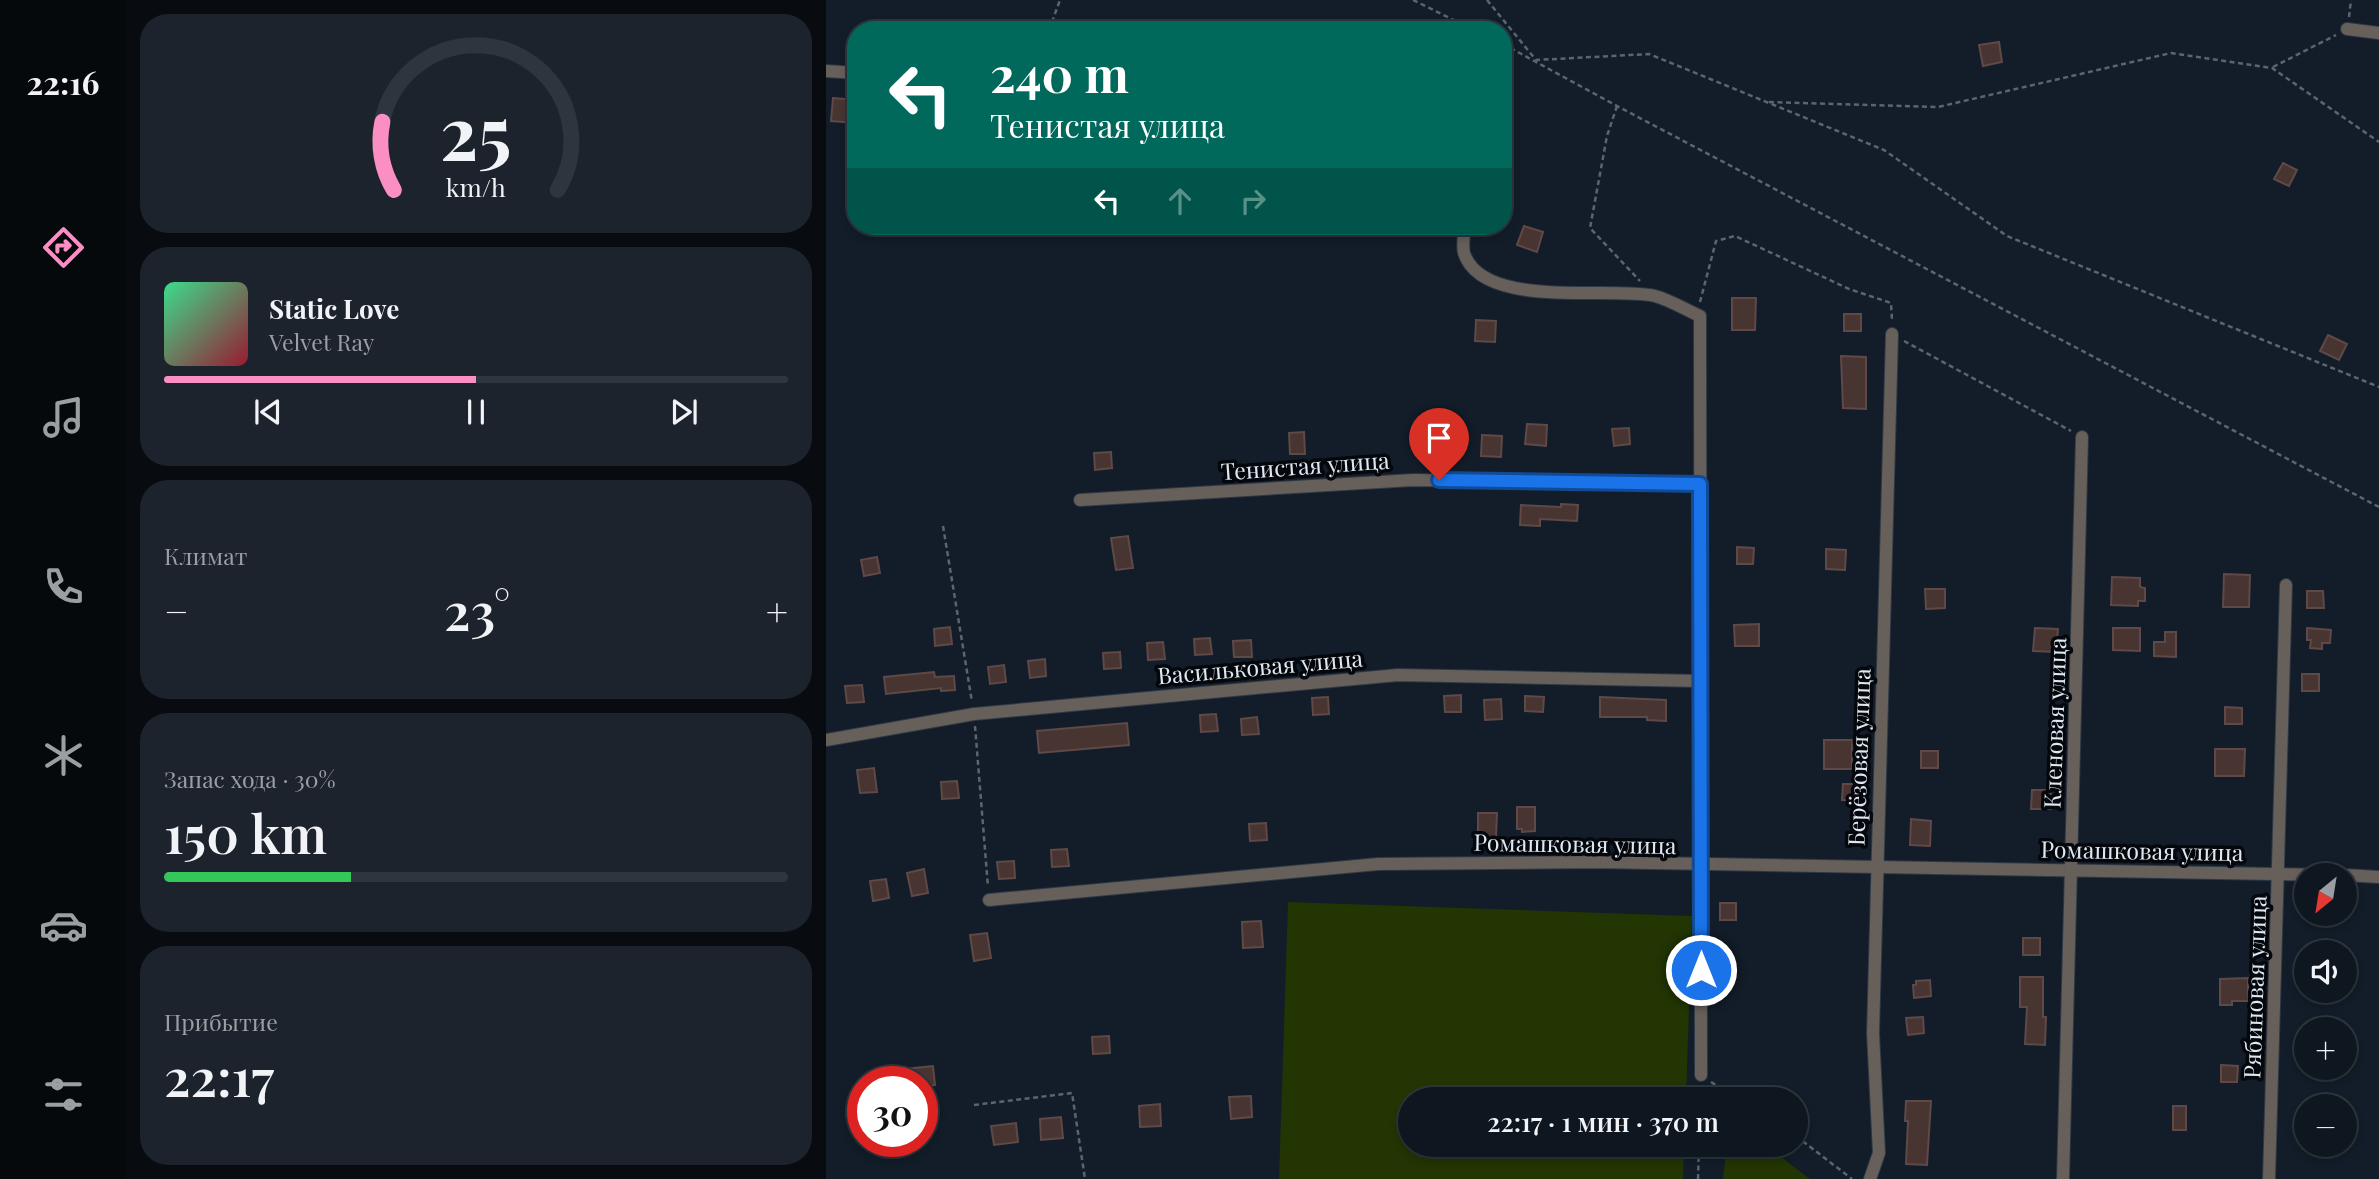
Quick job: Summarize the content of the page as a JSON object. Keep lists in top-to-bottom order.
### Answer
{
  "streets": {
    "street": [
      "Тенистая улица",
      "Васильковая улица",
      "Кленовая улица",
      "Берёзовая улица",
      "Ромашковая улица",
      "Рябиновая улица"
    ]
  },
  "crossings": [
    ["Кленовая улица", "Ромашковая улица"],
    ["Берёзовая улица", "Ромашковая улица"],
    ["Ромашковая улица", "Рябиновая улица"]
  ],
  "north": "bottom left",
  "page": {
    "tabs": "22:16",
    "turn": ["240 m", "Тенистая улица"],
    "song": ["Static Love", "Velvet Ray"],
    "tile": [
      "Климат",
      ["Запас хода · 30%", "150 km"],
      ["Прибытие", "22:17"]
    ],
    "heat": ["−", "23°", "+"],
    "map_buttons": ["+", "−"],
    "limit": "30",
    "trip": "22:17 · 1 мин · 370 m",
    "gauge": ["25", "km/h"]
  }
}
